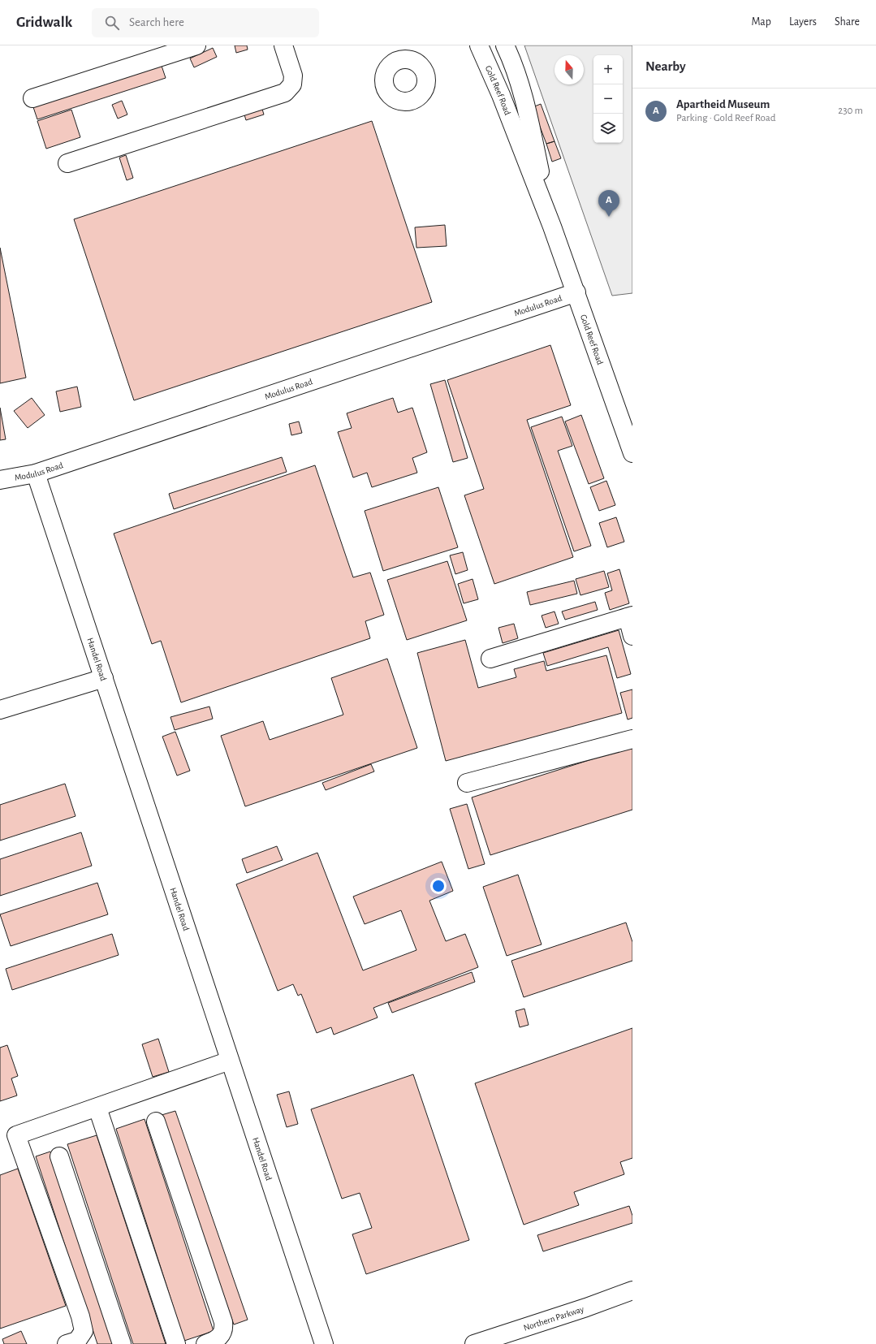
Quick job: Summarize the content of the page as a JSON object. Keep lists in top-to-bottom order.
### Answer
{
  "streets": {
    "street": [
      "Gold Reef Road",
      "Modulus Road",
      "Handel Road",
      "Northern Parkway"
    ]
  },
  "crossings": [
    ["Gold Reef Road", "Modulus Road"],
    ["Modulus Road", "Handel Road"]
  ],
  "north": "top",
  "page": {
    "header": "Gridwalk",
    "search": "Search here",
    "nav": ["Map", "Layers", "Share"],
    "heading": "Nearby",
    "map_buttons": ["+", "−"],
    "list": [
      {
        "mark": "A",
        "name": "Apartheid Museum",
        "note": "Parking · Gold Reef Road",
        "value": "230 m"
      }
    ],
    "pins": "A"
  }
}
